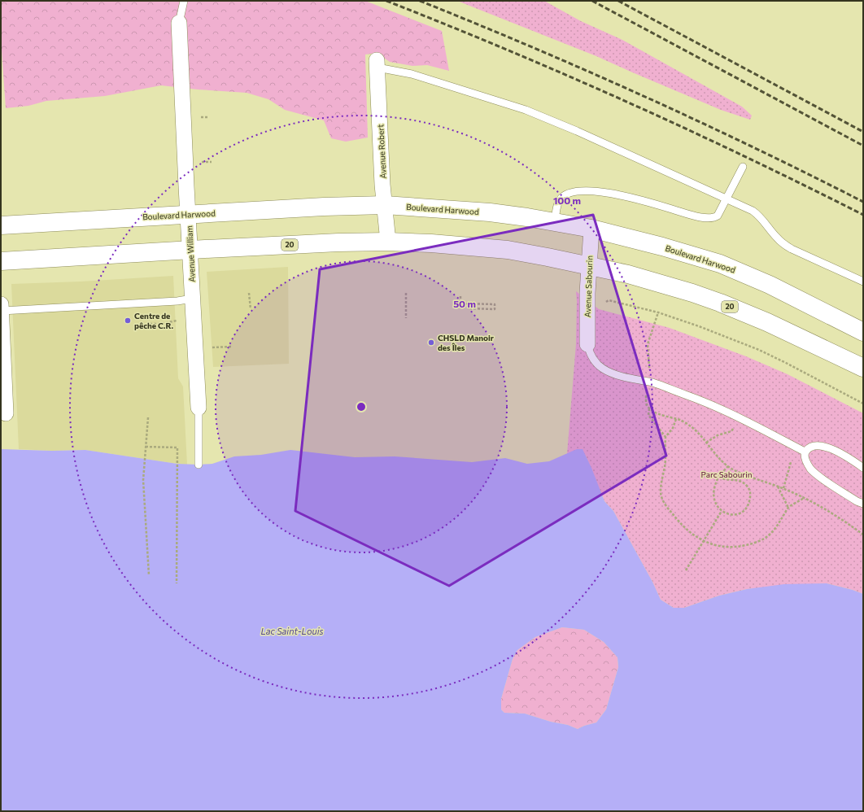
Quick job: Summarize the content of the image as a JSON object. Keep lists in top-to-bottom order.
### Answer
{
  "streets": {
    "highway": ["Boulevard Harwood", "20"],
    "street": ["Avenue Robert", "Avenue William", "Avenue Sabourin"]
  },
  "crossings": [
    ["Avenue Robert", "Boulevard Harwood"],
    ["Avenue Robert", "20"],
    ["Boulevard Harwood", "Avenue William"],
    ["Boulevard Harwood", "Avenue Sabourin"],
    ["20", "Avenue William"],
    ["20", "Avenue Sabourin"]
  ],
  "water": ["Lac Saint-Louis"],
  "parks": ["Parc Sabourin"],
  "places": ["Centre de pêche C.R.", "CHSLD Manoir des Îles"],
  "rings": ["100 m", "50 m"]
}
